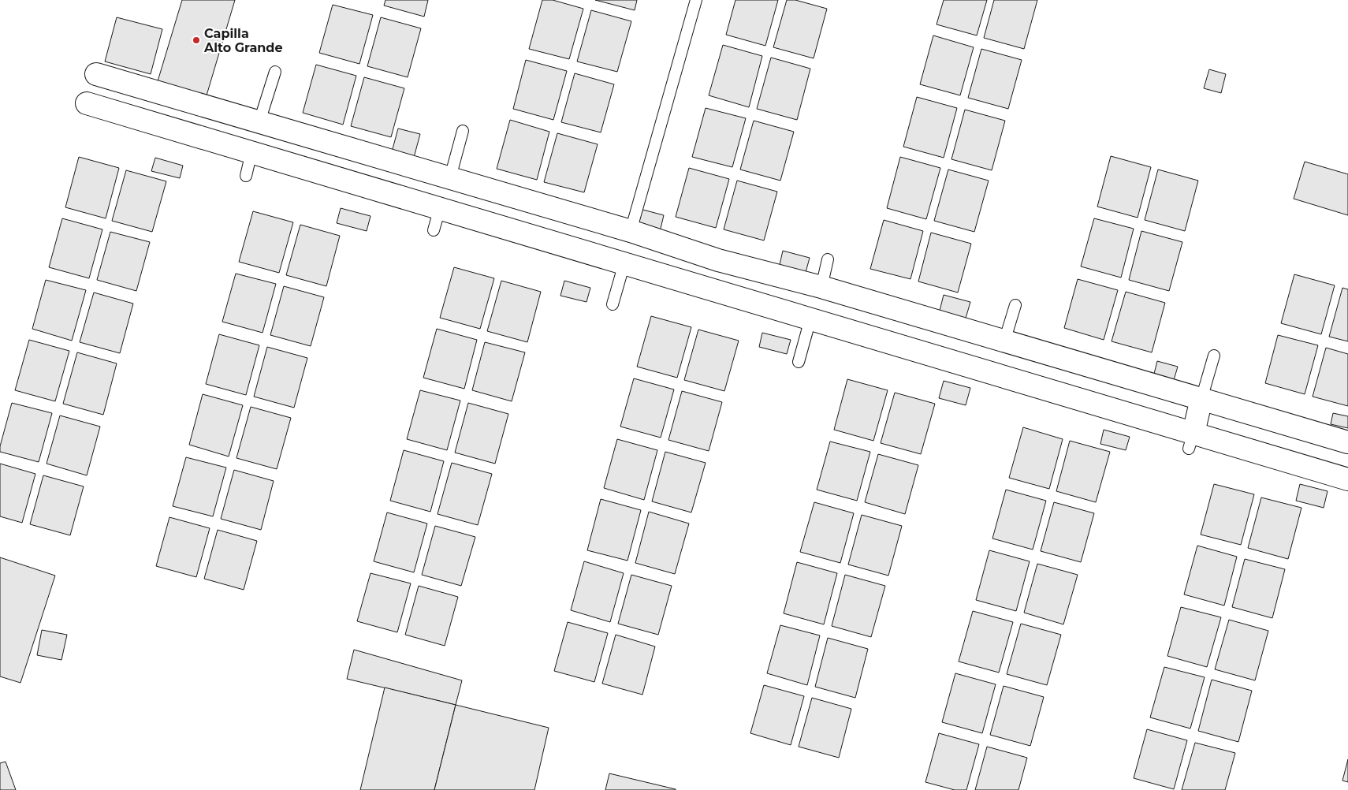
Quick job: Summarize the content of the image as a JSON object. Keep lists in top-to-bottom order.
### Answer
{
  "places": ["Capilla Alto Grande"]
}
